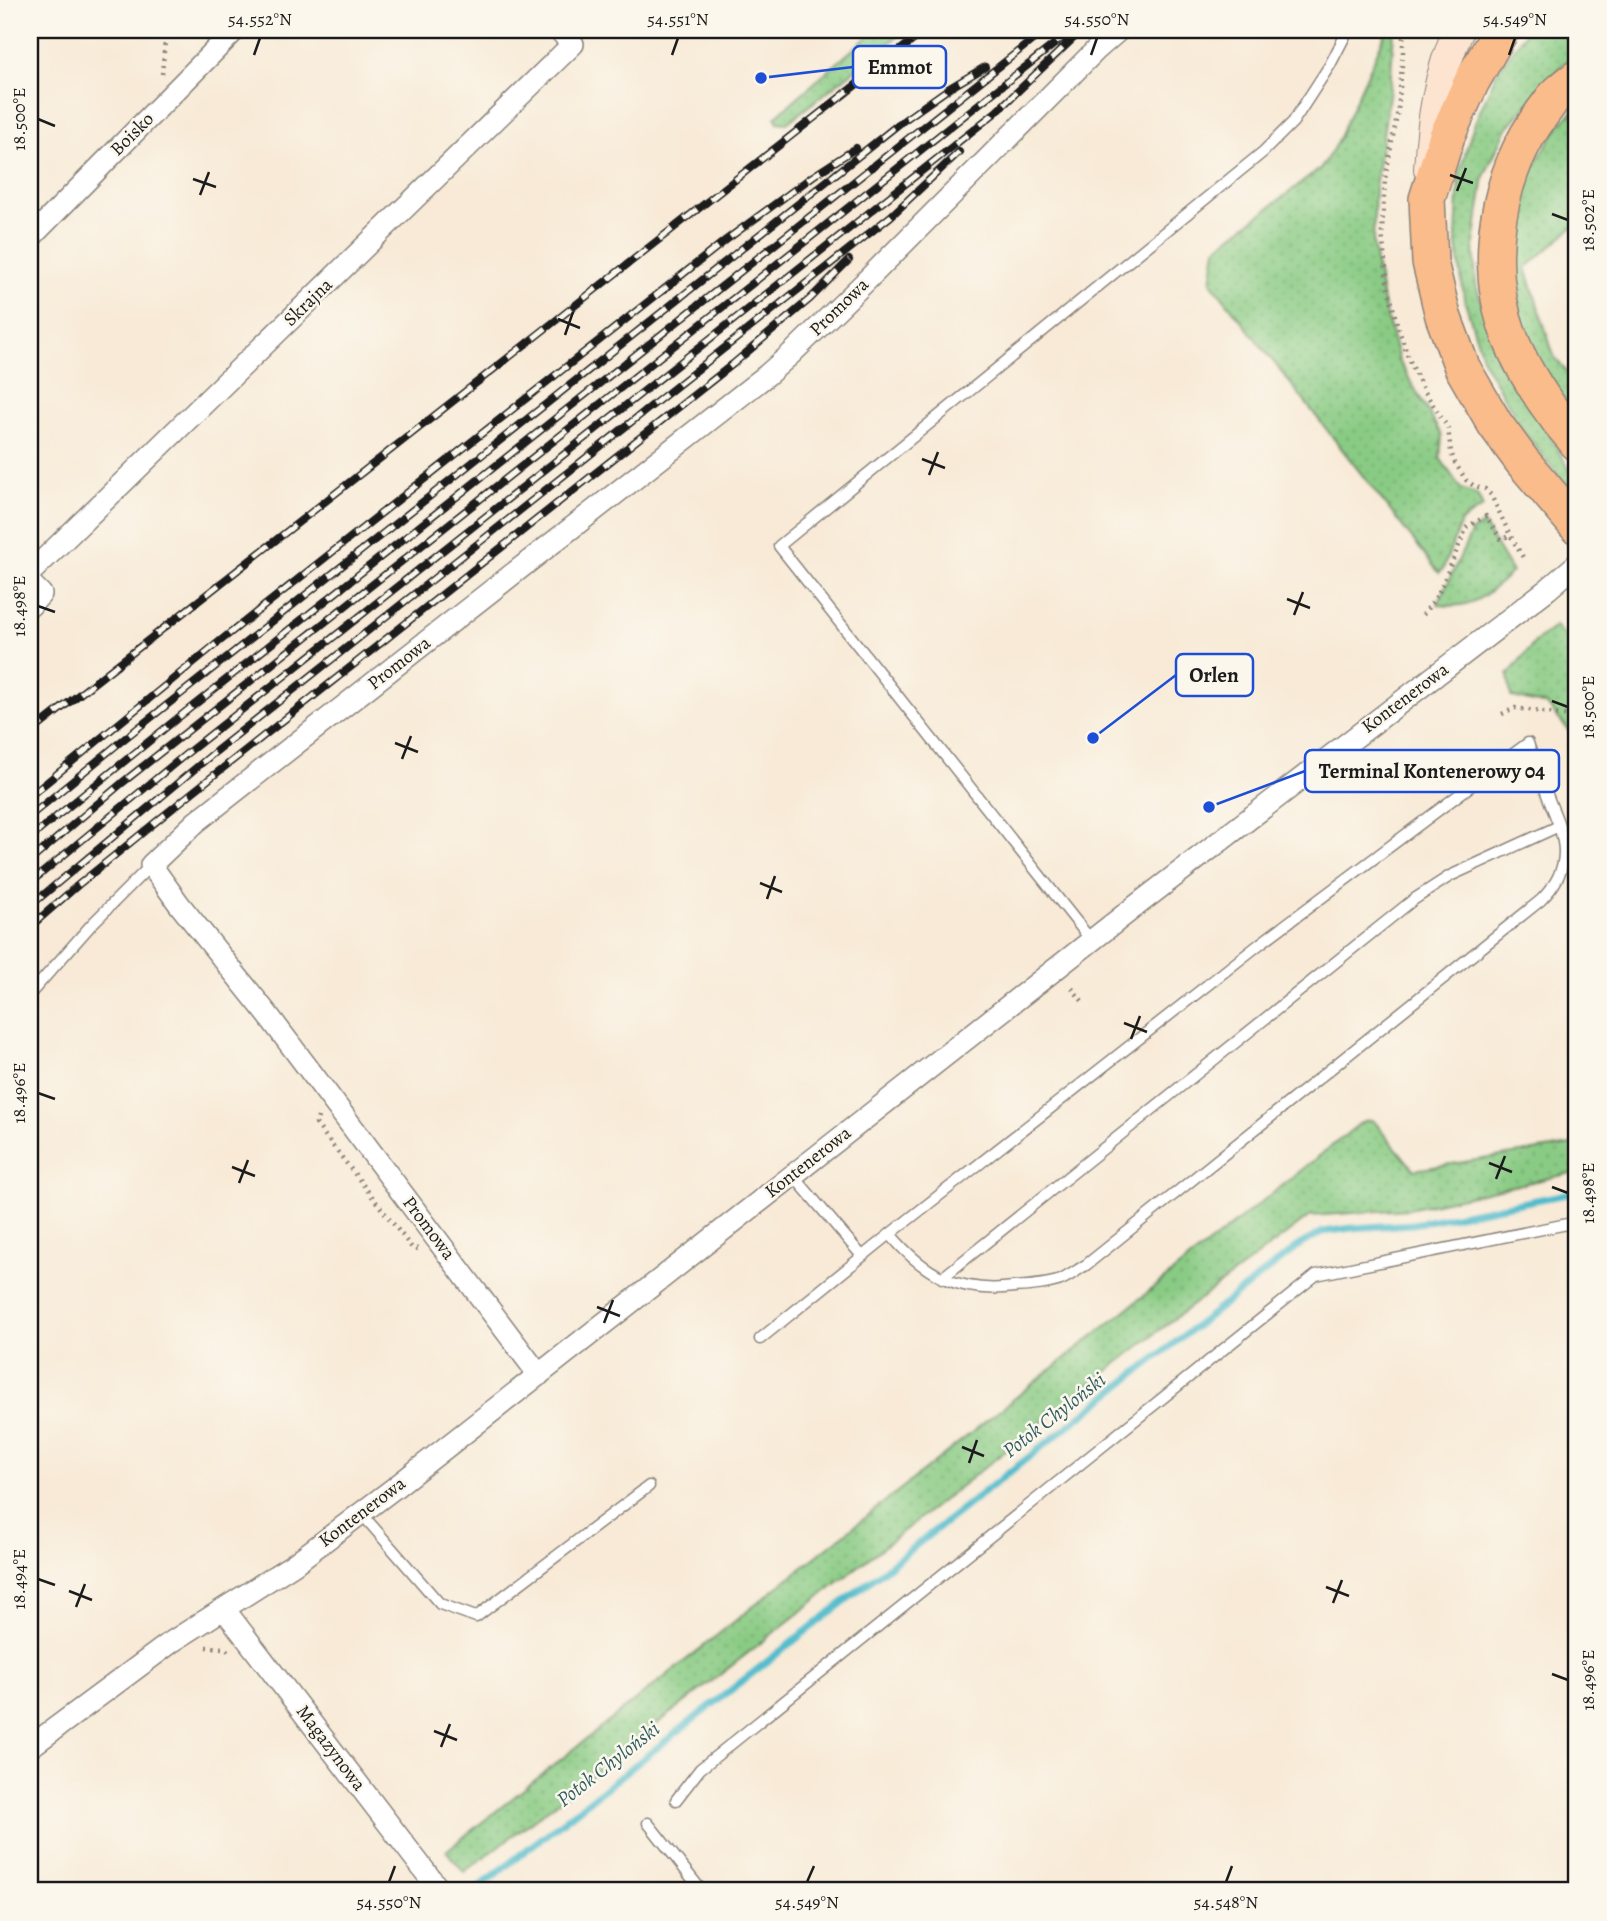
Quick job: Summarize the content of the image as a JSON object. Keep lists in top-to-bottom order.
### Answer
{
  "streets": {
    "street": [
      "Boisko",
      "Skrajna",
      "Promowa",
      "Kontenerowa",
      "Magazynowa"
    ]
  },
  "crossings": [
    ["Promowa", "Kontenerowa"],
    ["Kontenerowa", "Magazynowa"]
  ],
  "water": ["Potok Chyloński"],
  "places": ["Emmot", "Orlen", "Terminal Kontenerowy 04"],
  "coordinates": [
    "54.552°N",
    "54.551°N",
    "54.550°N",
    "54.549°N",
    "18.500°E",
    "18.502°E",
    "18.498°E",
    "18.496°E",
    "18.494°E",
    "54.548°N"
  ]
}
